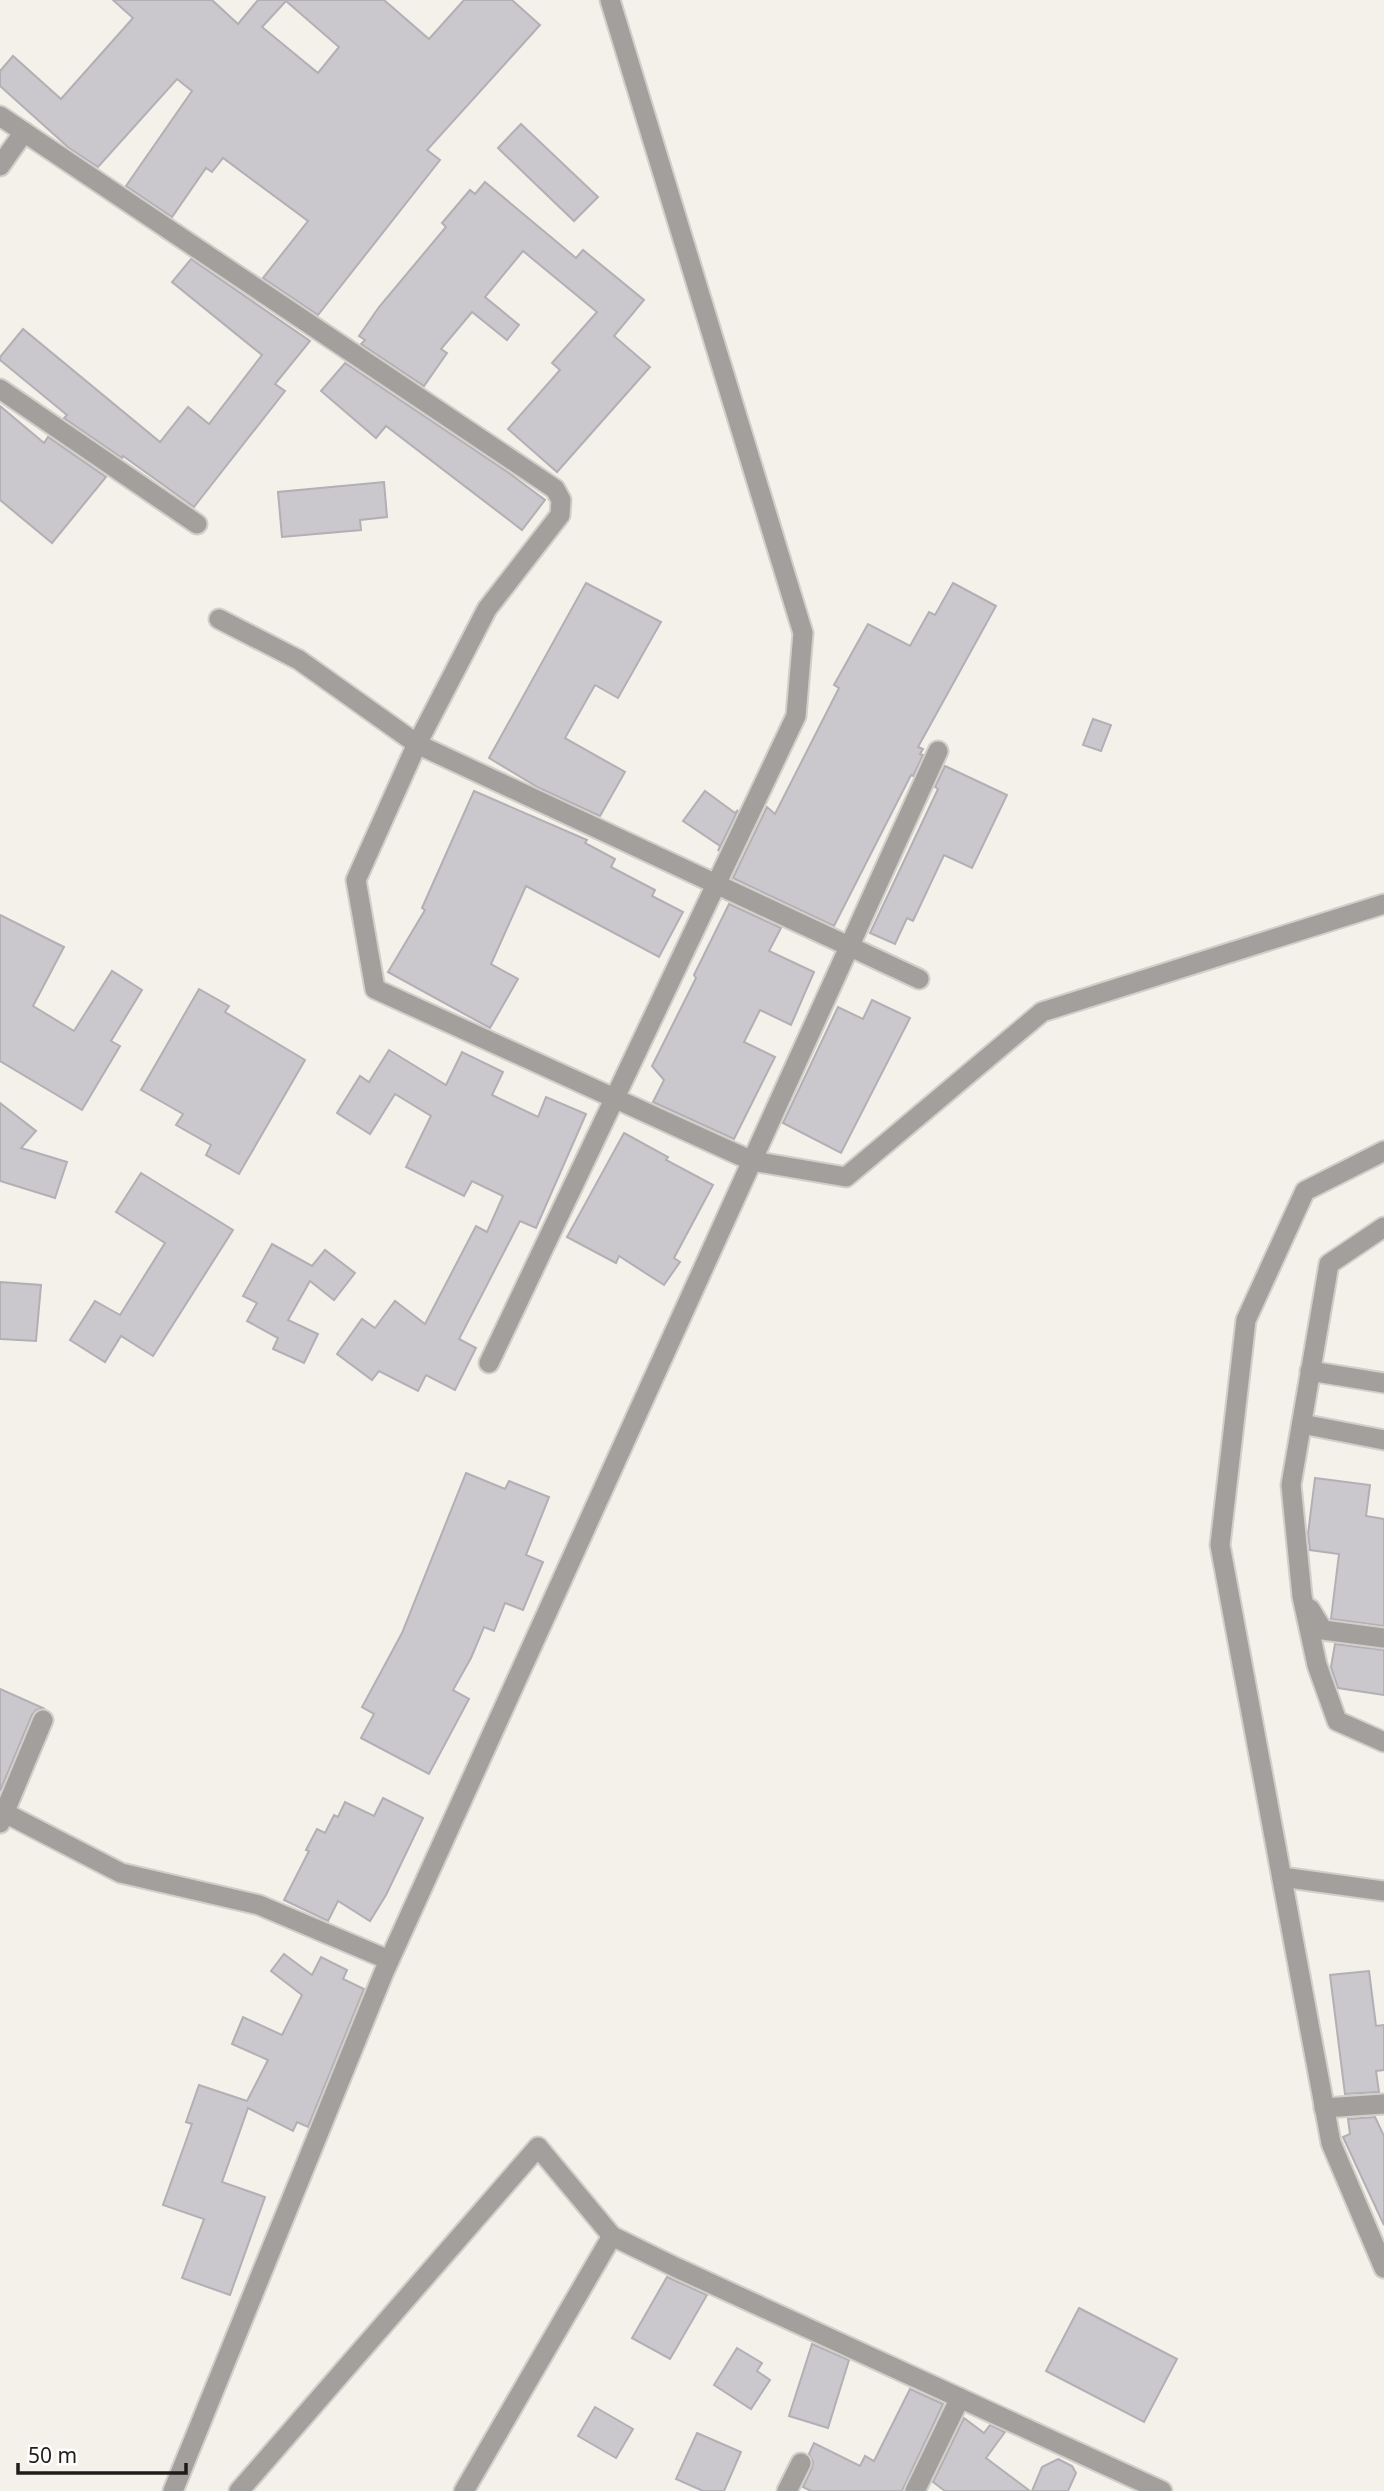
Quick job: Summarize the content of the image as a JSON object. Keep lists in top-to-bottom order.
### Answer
{
  "scale_bar": "50 m"
}
